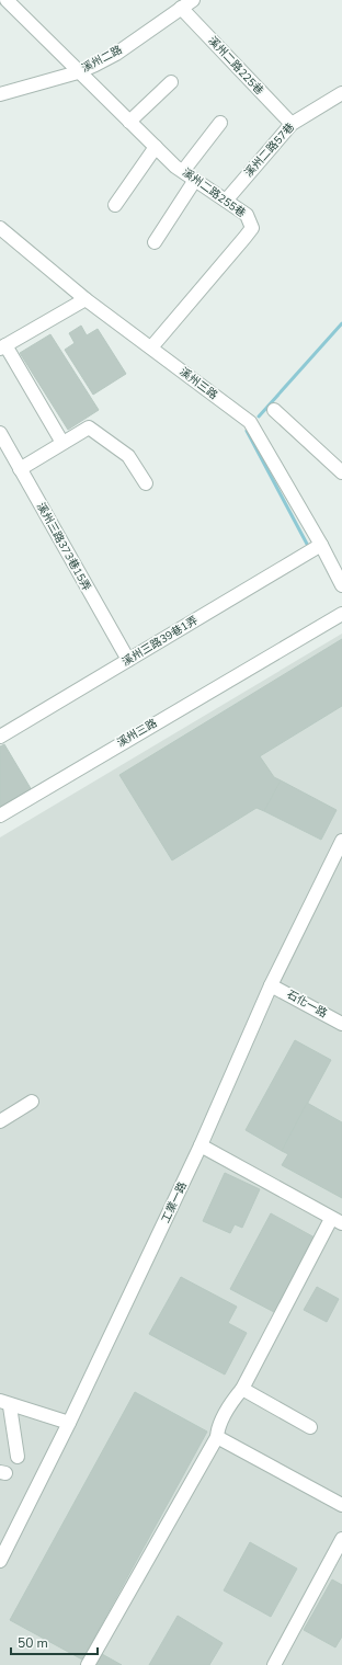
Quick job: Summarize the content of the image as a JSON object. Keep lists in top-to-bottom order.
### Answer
{
  "streets": {
    "street": [
      "溪州二路",
      "溪州二路225巷",
      "溪州二路57巷",
      "溪州二路255巷",
      "溪州三路",
      "溪州三路373巷15弄",
      "溪州三路39巷1弄",
      "石化一路",
      "工業一路"
    ]
  },
  "crossings": [
    ["溪州二路", "溪州二路225巷"],
    ["溪州二路", "溪州二路255巷"],
    ["溪州二路225巷", "溪州二路57巷"],
    ["溪州二路57巷", "溪州二路255巷"],
    ["溪州二路255巷", "溪州三路"],
    ["溪州三路", "溪州三路39巷1弄"],
    ["溪州三路373巷15弄", "溪州三路39巷1弄"],
    ["石化一路", "工業一路"]
  ],
  "scale_bar": "50 m"
}
